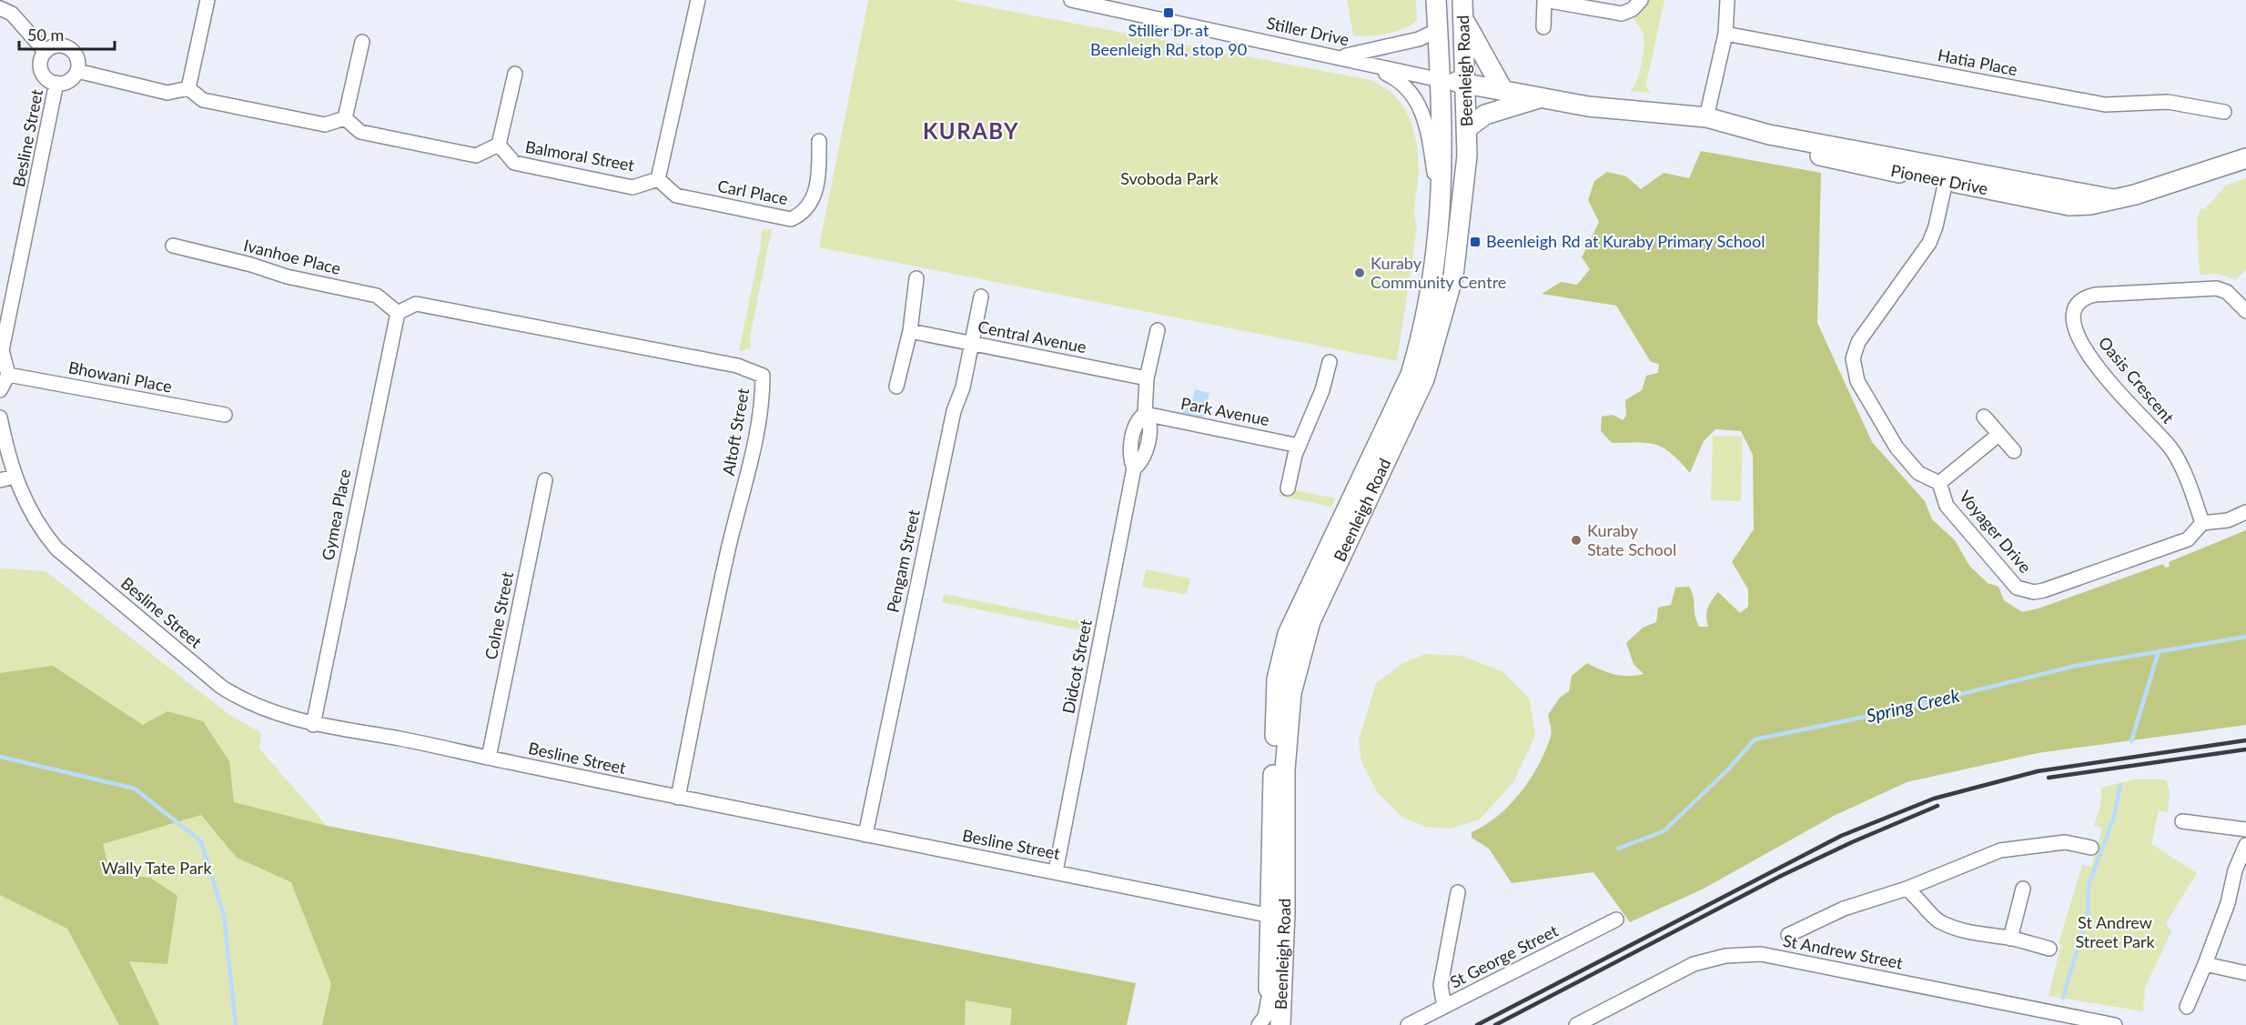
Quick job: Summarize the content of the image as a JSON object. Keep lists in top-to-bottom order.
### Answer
{
  "streets": {
    "main road": ["Beenleigh Road", "Pioneer Drive"],
    "street": [
      "Stiller Drive",
      "Hatia Place",
      "Besline Street",
      "Balmoral Street",
      "Carl Place",
      "Ivanhoe Place",
      "Central Avenue",
      "Bhowani Place",
      "Oasis Crescent",
      "Park Avenue",
      "Altoft Street",
      "Gymea Place",
      "Voyager Drive",
      "Pengam Street",
      "Colne Street",
      "Didcot Street",
      "St Andrew Street",
      "St George Street"
    ]
  },
  "crossings": [
    ["Stiller Drive", "Beenleigh Road"],
    ["Stiller Drive", "Pioneer Drive"],
    ["Beenleigh Road", "Besline Street"],
    ["Beenleigh Road", "Pioneer Drive"],
    ["Besline Street", "Bhowani Place"],
    ["Besline Street", "Altoft Street"],
    ["Besline Street", "Gymea Place"],
    ["Besline Street", "Pengam Street"],
    ["Besline Street", "Colne Street"],
    ["Besline Street", "Didcot Street"],
    ["Balmoral Street", "Carl Place"],
    ["Pioneer Drive", "Voyager Drive"],
    ["Ivanhoe Place", "Altoft Street"],
    ["Ivanhoe Place", "Gymea Place"],
    ["Central Avenue", "Pengam Street"],
    ["Central Avenue", "Didcot Street"],
    ["Oasis Crescent", "Voyager Drive"],
    ["Park Avenue", "Didcot Street"],
    ["Altoft Street", "Gymea Place"]
  ],
  "districts": ["KURABY"],
  "water": ["Spring Creek"],
  "parks": ["Svoboda Park", "Wally Tate Park", "St Andrew Street Park"],
  "places": {
    "transit": ["Stiller Dr at Beenleigh Rd, stop 90", "Beenleigh Rd at Kuraby Primary School"],
    "other": ["Kuraby Community Centre", "Kuraby State School"]
  },
  "scale_bar": "50 m"
}
